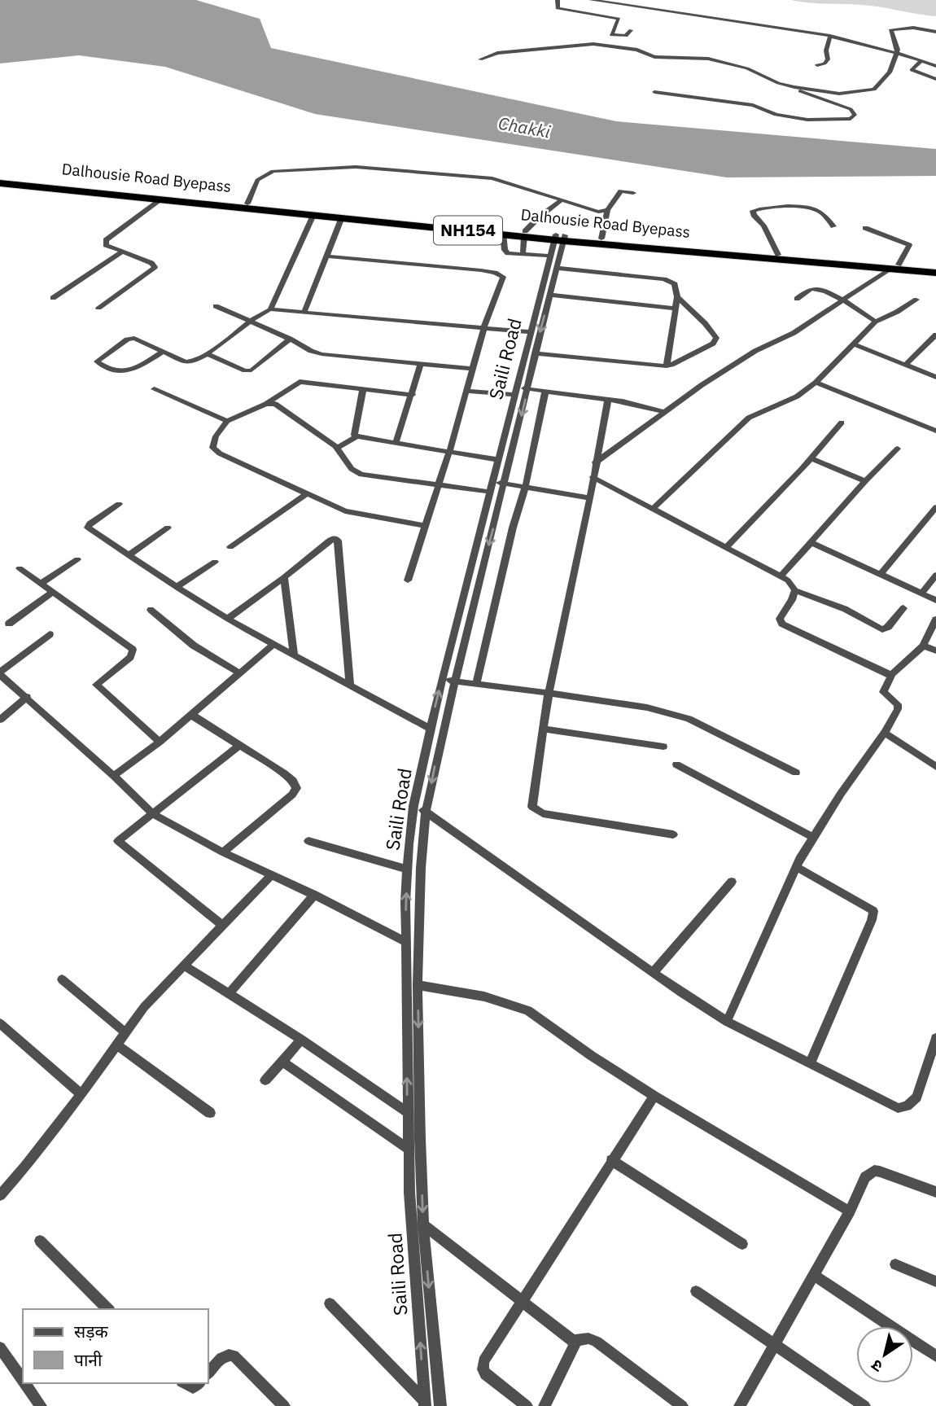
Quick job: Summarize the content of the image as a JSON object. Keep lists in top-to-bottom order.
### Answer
{
  "streets": {
    "highway": ["Dalhousie Road Byepass", "NH154"],
    "street": ["Saili Road"]
  },
  "crossings": [
    ["Dalhousie Road Byepass", "NH154"],
    ["Dalhousie Road Byepass", "Saili Road"],
    ["NH154", "Saili Road"]
  ],
  "water": ["Chakki"],
  "legend": ["सड़क", "पानी"],
  "north": "bottom left"
}
